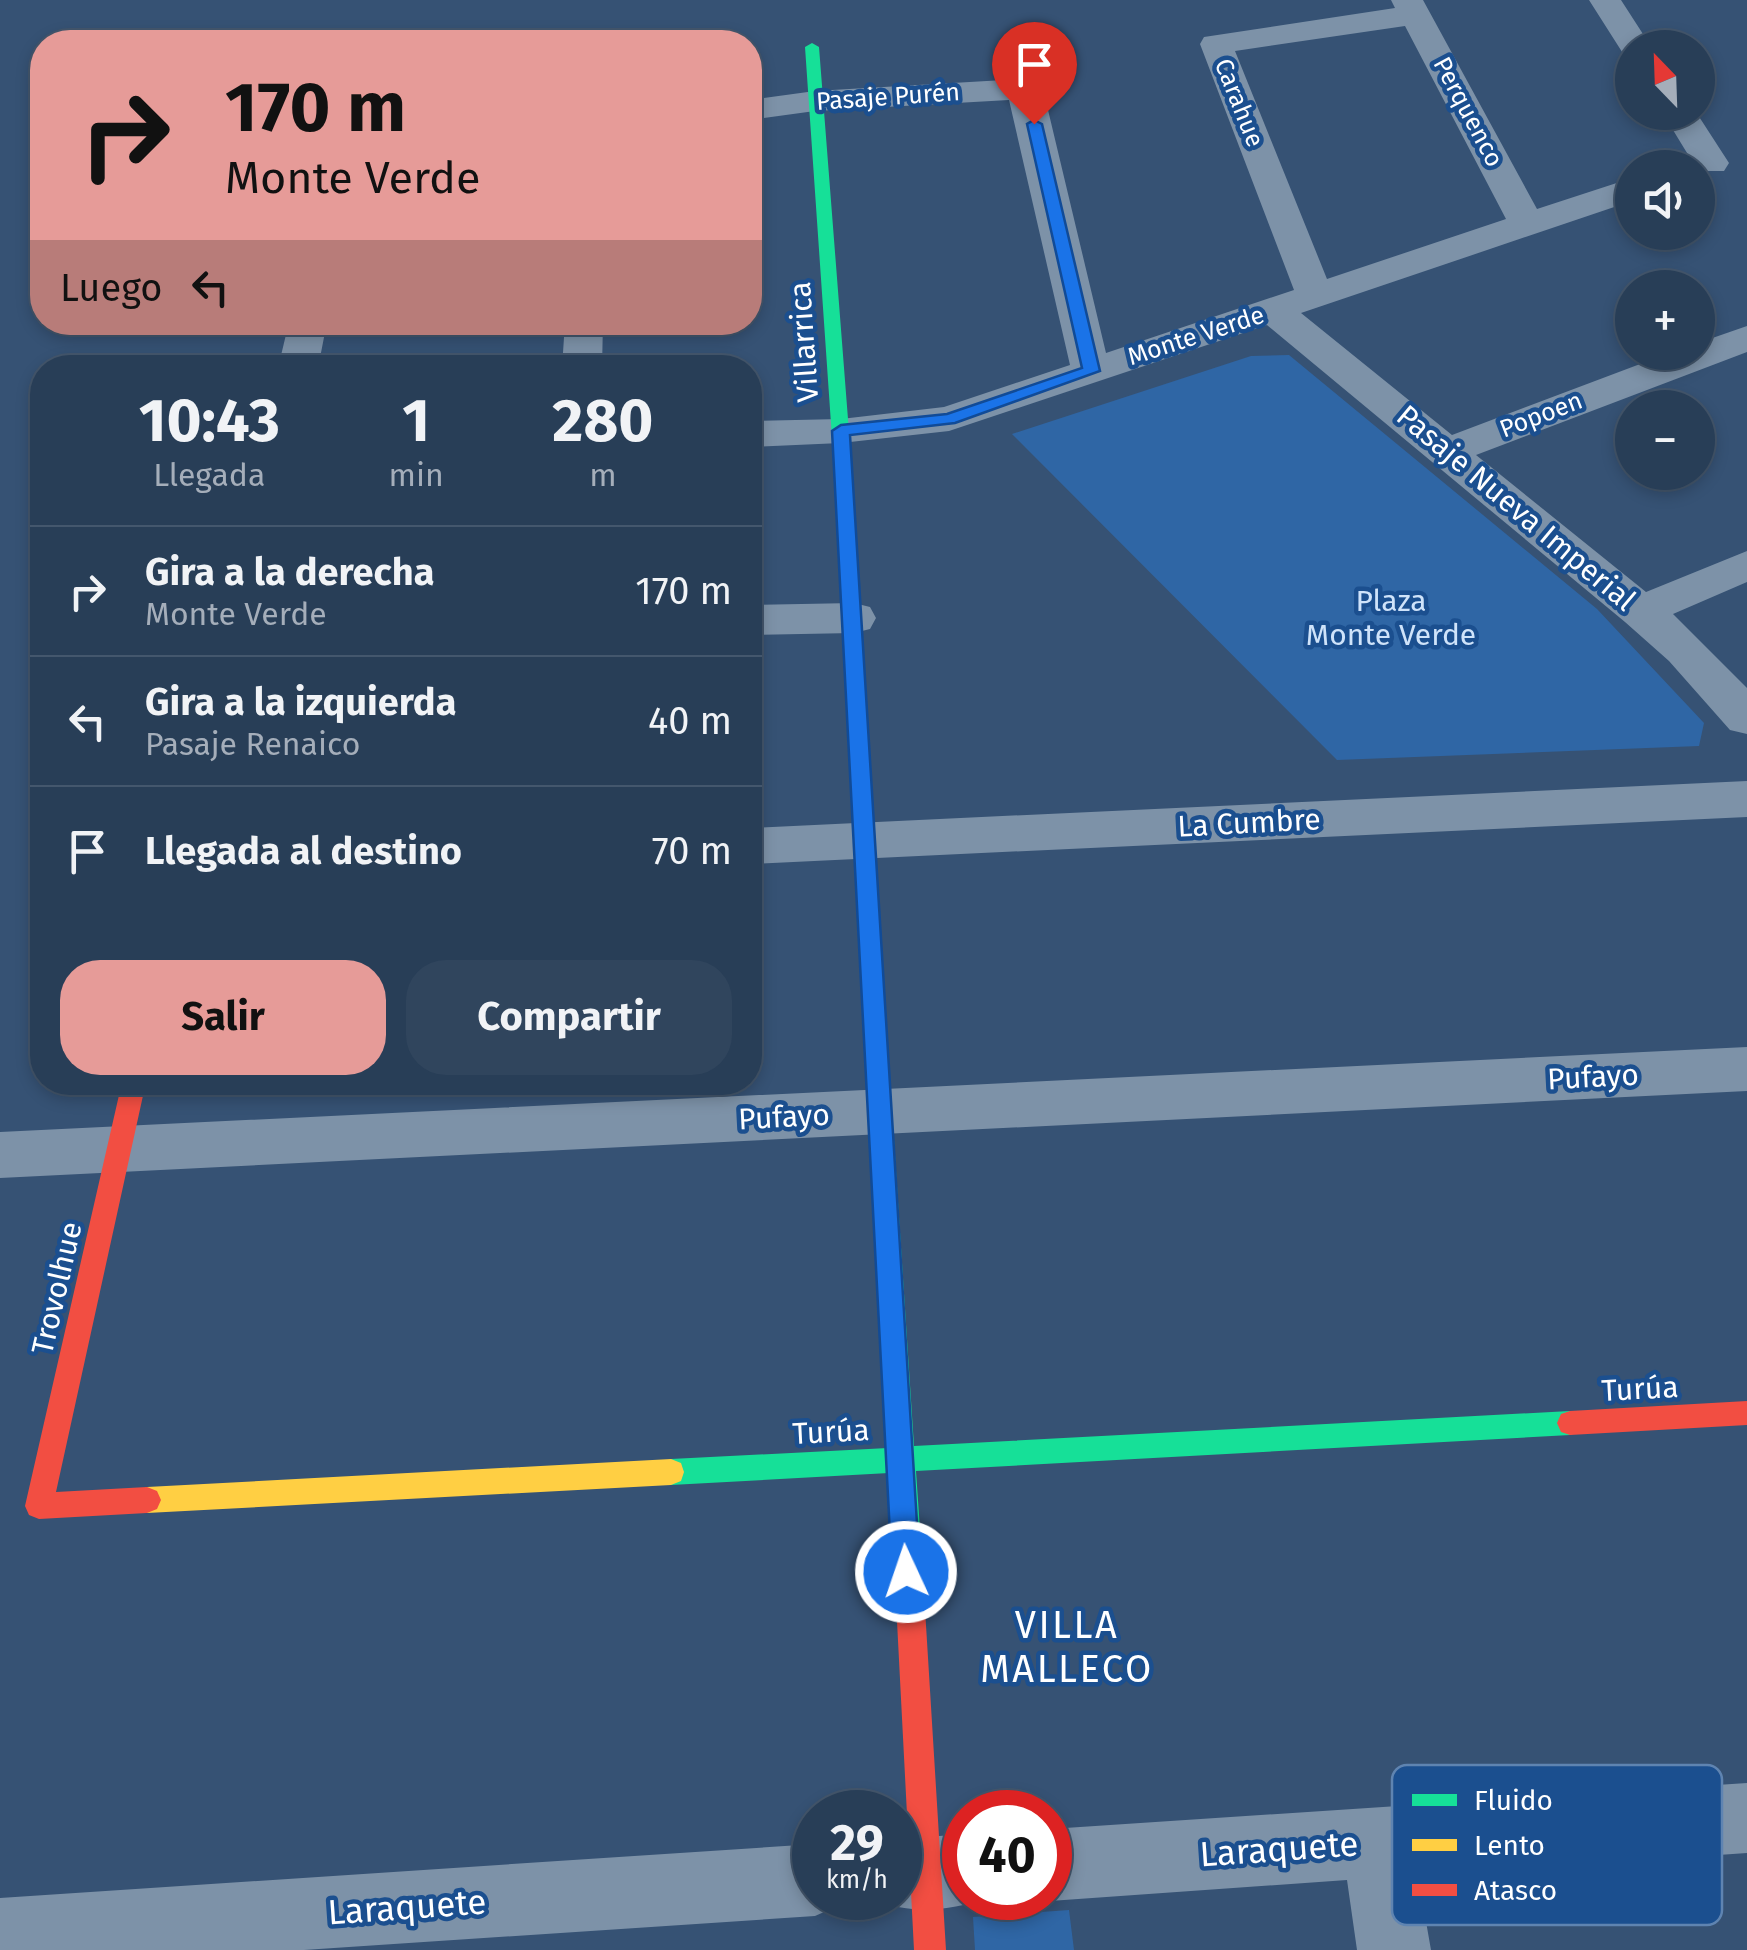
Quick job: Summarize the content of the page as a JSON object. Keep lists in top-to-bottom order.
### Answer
{
  "streets": {
    "street": [
      "Pasaje Purén",
      "Carahue",
      "Perquenco",
      "Monte Verde",
      "Villarrica",
      "Popoen",
      "Pasaje Nueva Imperial",
      "La Cumbre",
      "Pufayo",
      "Trovolhue",
      "Turúa",
      "Laraquete"
    ]
  },
  "crossings": [
    ["Pasaje Purén", "Monte Verde"],
    ["Pasaje Purén", "Villarrica"],
    ["Carahue", "Perquenco"],
    ["Carahue", "Monte Verde"],
    ["Perquenco", "Monte Verde"],
    ["Monte Verde", "Villarrica"],
    ["Monte Verde", "Pasaje Nueva Imperial"],
    ["Villarrica", "La Cumbre"],
    ["Villarrica", "Pufayo"],
    ["Villarrica", "Turúa"],
    ["Popoen", "Pasaje Nueva Imperial"],
    ["Pufayo", "Trovolhue"],
    ["Trovolhue", "Turúa"]
  ],
  "districts": ["VILLA MALLECO"],
  "parks": ["Plaza Monte Verde"],
  "legend": ["Fluido", "Lento", "Atasco"],
  "north": "top left",
  "page": {
    "map_buttons": ["+", "−"],
    "turn": ["170 m", "Monte Verde"],
    "then": "Luego",
    "eta": [
      "10:43",
      "Llegada",
      "1",
      "min",
      "280",
      "m"
    ],
    "list": [
      {
        "name": "Gira a la derecha",
        "note": "Monte Verde",
        "value": "170 m"
      },
      {
        "name": "Gira a la izquierda",
        "note": "Pasaje Renaico",
        "value": "40 m"
      },
      {
        "name": "Llegada al destino",
        "value": "70 m"
      }
    ],
    "buttons": ["Salir", "Compartir"],
    "speed": "29 km/h",
    "limit": "40"
  }
}
